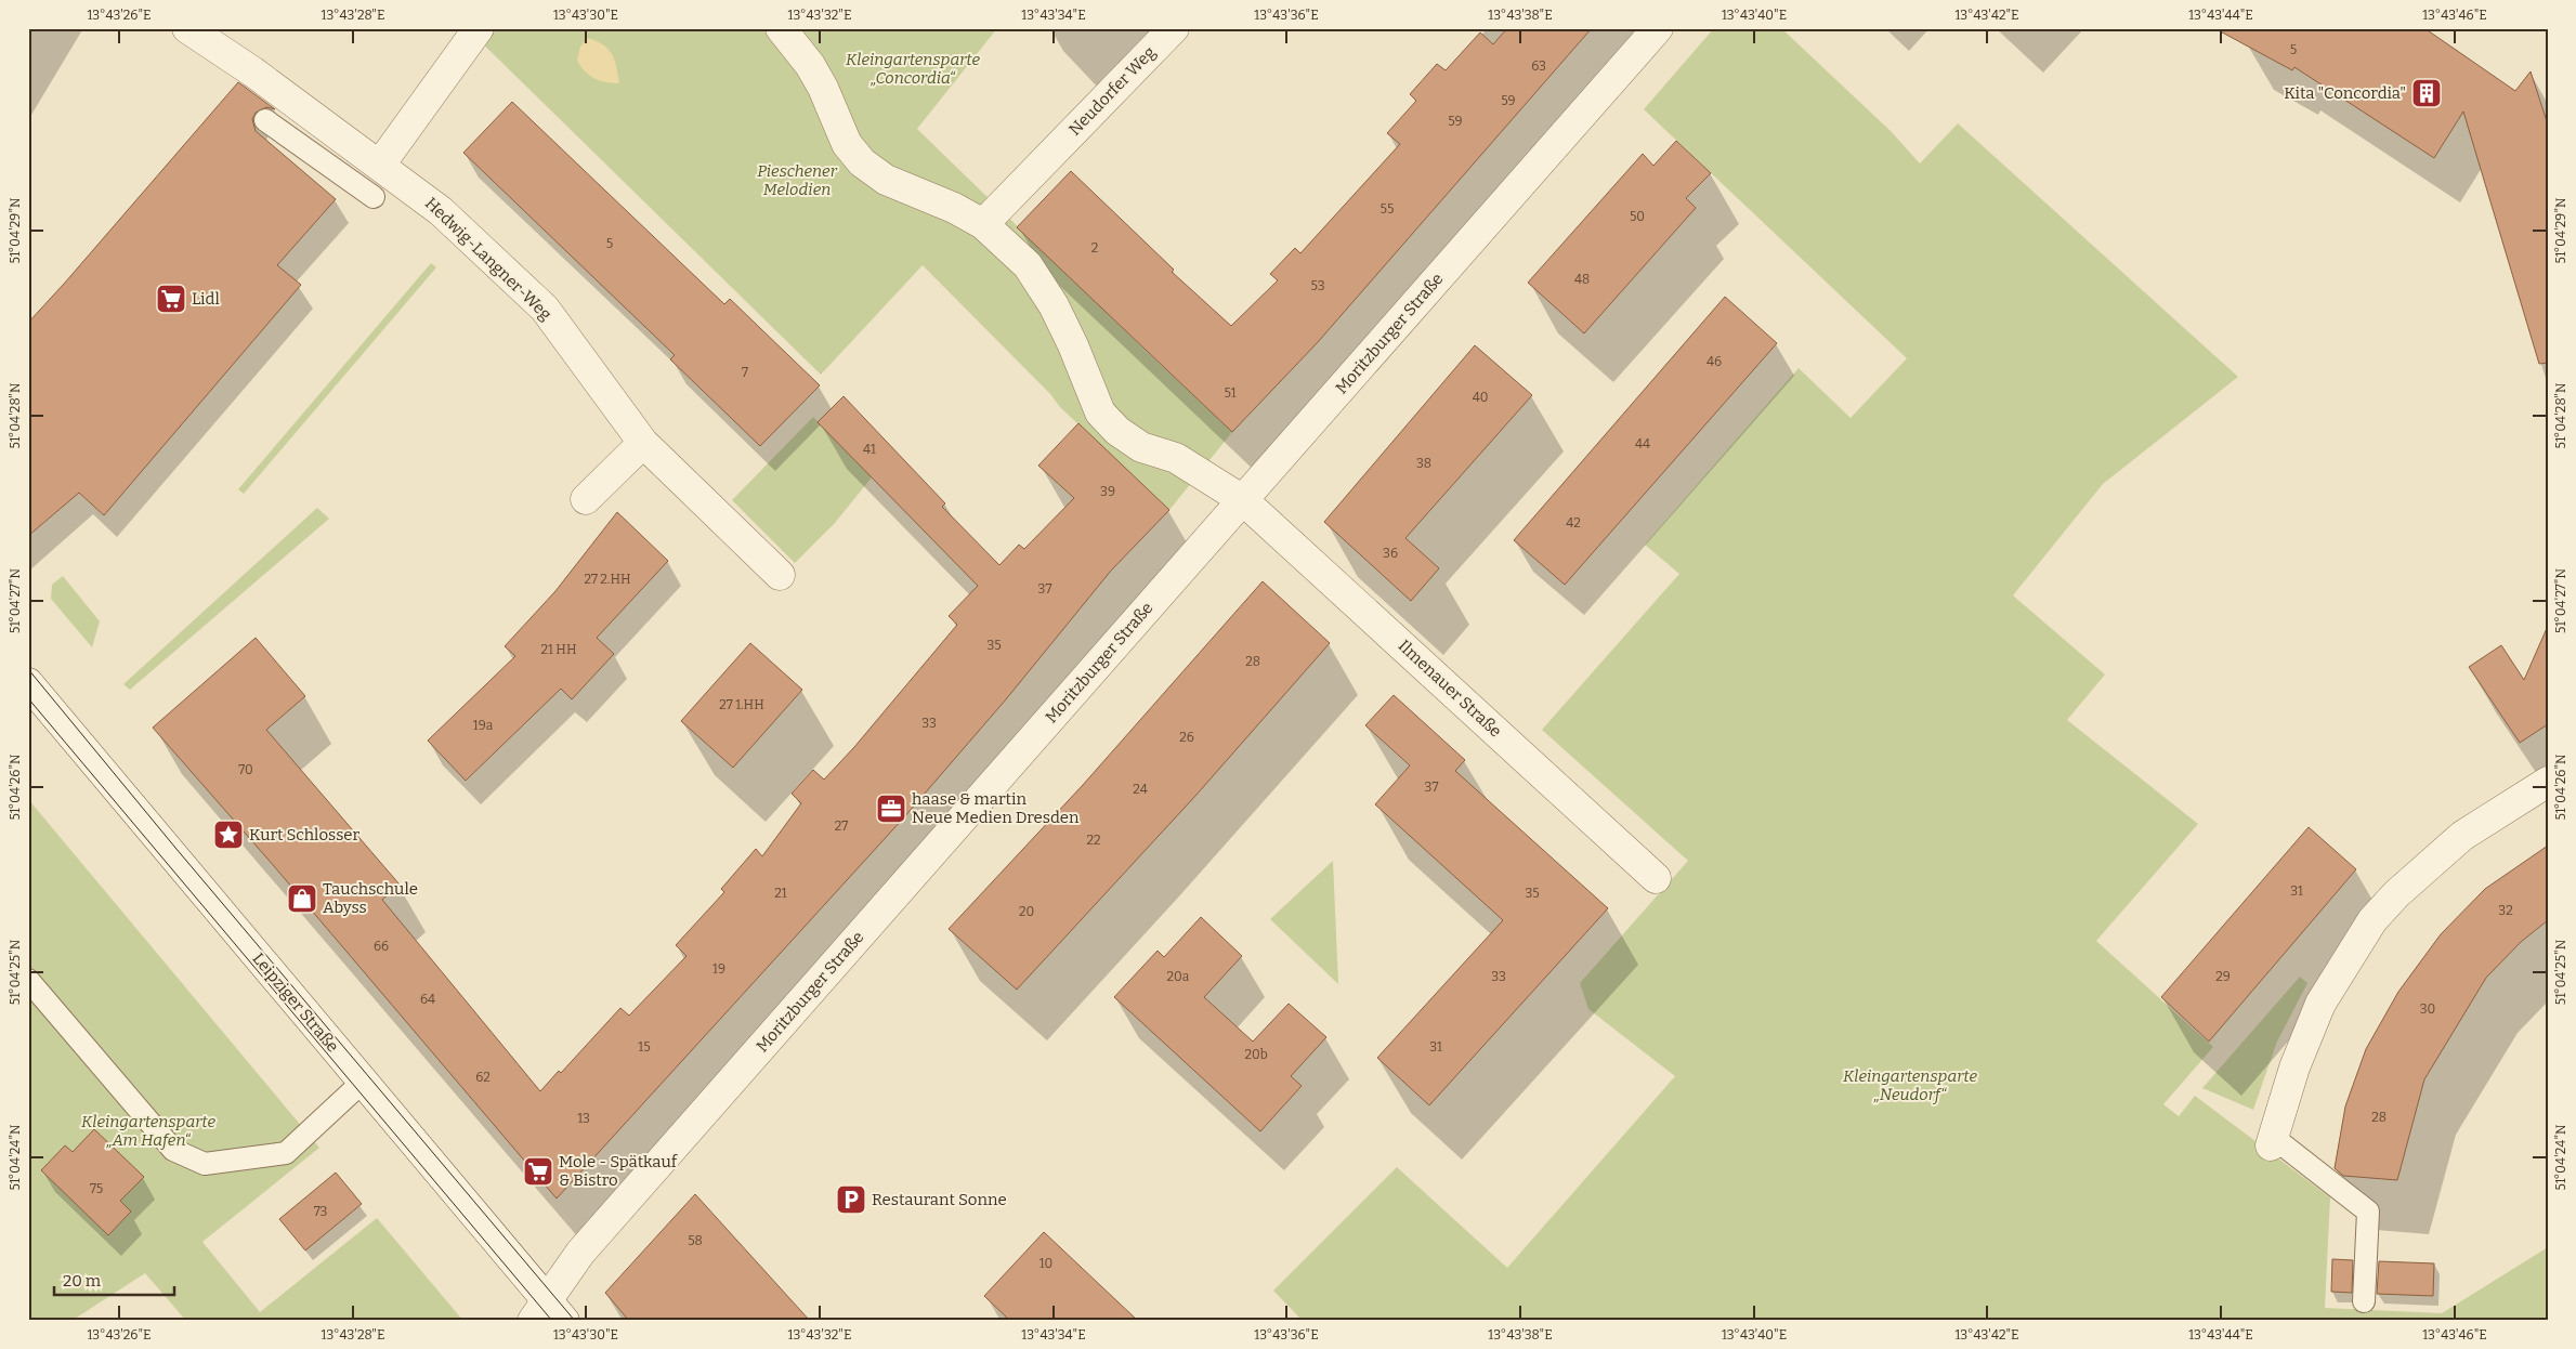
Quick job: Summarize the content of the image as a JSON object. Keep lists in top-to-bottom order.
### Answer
{
  "streets": {
    "street": [
      "Neudorfer Weg",
      "Hedwig-Langner-Weg",
      "Moritzburger Straße",
      "Ilmenauer Straße",
      "Leipziger Straße"
    ]
  },
  "crossings": [
    ["Neudorfer Weg", "Ilmenauer Straße"],
    ["Moritzburger Straße", "Ilmenauer Straße"],
    ["Moritzburger Straße", "Leipziger Straße"]
  ],
  "parks": [
    "Kleingartensparte „Concordia“",
    "Pieschener Melodien",
    "Kleingartensparte „Neudorf“",
    "Kleingartensparte „Am Hafen“"
  ],
  "places": {
    "building": ["Kita \"Concordia\""],
    "supermarket": ["Lidl", "Mole - Spätkauf & Bistro"],
    "office": ["haase & martin Neue Medien Dresden"],
    "place": ["Kurt Schlosser"],
    "shop": ["Tauchschule Abyss"],
    "parking": ["Restaurant Sonne"]
  },
  "house_numbers": [
    "5",
    "63",
    "59",
    "59",
    "55",
    "50",
    "5",
    "2",
    "48",
    "53",
    "46",
    "7",
    "51",
    "40",
    "44",
    "41",
    "38",
    "39",
    "42",
    "36",
    "27 2.HH",
    "37",
    "35",
    "21 HH",
    "28",
    "27 1.HH",
    "33",
    "19a",
    "26",
    "70",
    "37",
    "24",
    "27",
    "22",
    "31",
    "21",
    "35",
    "32",
    "20",
    "66",
    "19",
    "20a",
    "33",
    "29",
    "64",
    "30",
    "15",
    "31",
    "20b",
    "62",
    "28",
    "13",
    "75",
    "73",
    "58",
    "10"
  ],
  "scale_bar": "20 m",
  "coordinates": [
    "13°43'26\"E",
    "13°43'28\"E",
    "13°43'30\"E",
    "13°43'32\"E",
    "13°43'34\"E",
    "13°43'36\"E",
    "13°43'38\"E",
    "13°43'40\"E",
    "13°43'42\"E",
    "13°43'44\"E",
    "13°43'46\"E",
    "51°04'29\"N",
    "51°04'28\"N",
    "51°04'27\"N",
    "51°04'26\"N",
    "51°04'25\"N",
    "51°04'24\"N"
  ]
}
